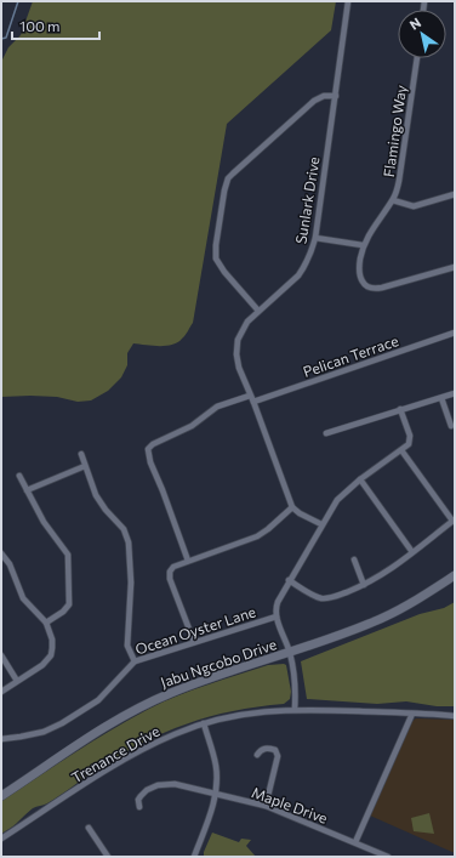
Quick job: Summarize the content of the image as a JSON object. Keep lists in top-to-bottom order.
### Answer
{
  "streets": {
    "main road": ["Jabu Ngcobo Drive"],
    "street": [
      "Flamingo Way",
      "Sunlark Drive",
      "Pelican Terrace",
      "Ocean Oyster Lane",
      "Trenance Drive",
      "Maple Drive"
    ]
  },
  "crossings": [
    ["Sunlark Drive", "Pelican Terrace"]
  ],
  "scale_bar": "100 m",
  "north": "top left"
}
